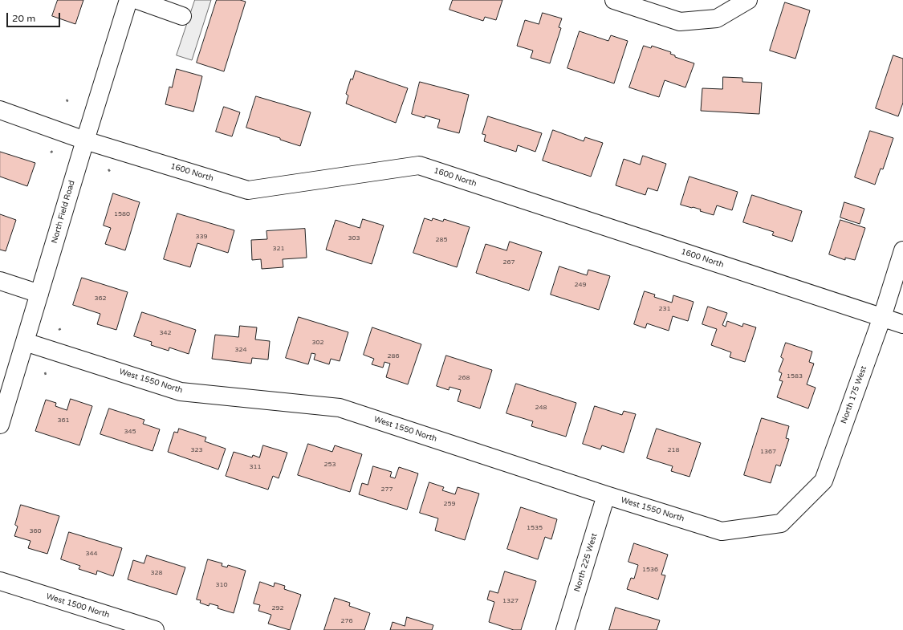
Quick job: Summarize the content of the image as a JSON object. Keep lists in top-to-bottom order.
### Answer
{
  "streets": {
    "street": [
      "1600 North",
      "North Field Road",
      "West 1550 North",
      "North 175 West",
      "North 225 West",
      "West 1500 North"
    ]
  },
  "crossings": [
    ["1600 North", "North Field Road"],
    ["1600 North", "North 175 West"],
    ["North Field Road", "West 1550 North"],
    ["West 1550 North", "North 175 West"],
    ["West 1550 North", "North 225 West"]
  ],
  "house_numbers": [
    "1580",
    "339",
    "303",
    "285",
    "321",
    "267",
    "249",
    "362",
    "231",
    "342",
    "302",
    "324",
    "286",
    "1583",
    "268",
    "248",
    "361",
    "345",
    "323",
    "218",
    "1367",
    "253",
    "311",
    "277",
    "259",
    "1535",
    "360",
    "344",
    "1536",
    "328",
    "310",
    "1327",
    "292",
    "276"
  ],
  "scale_bar": "20 m"
}
